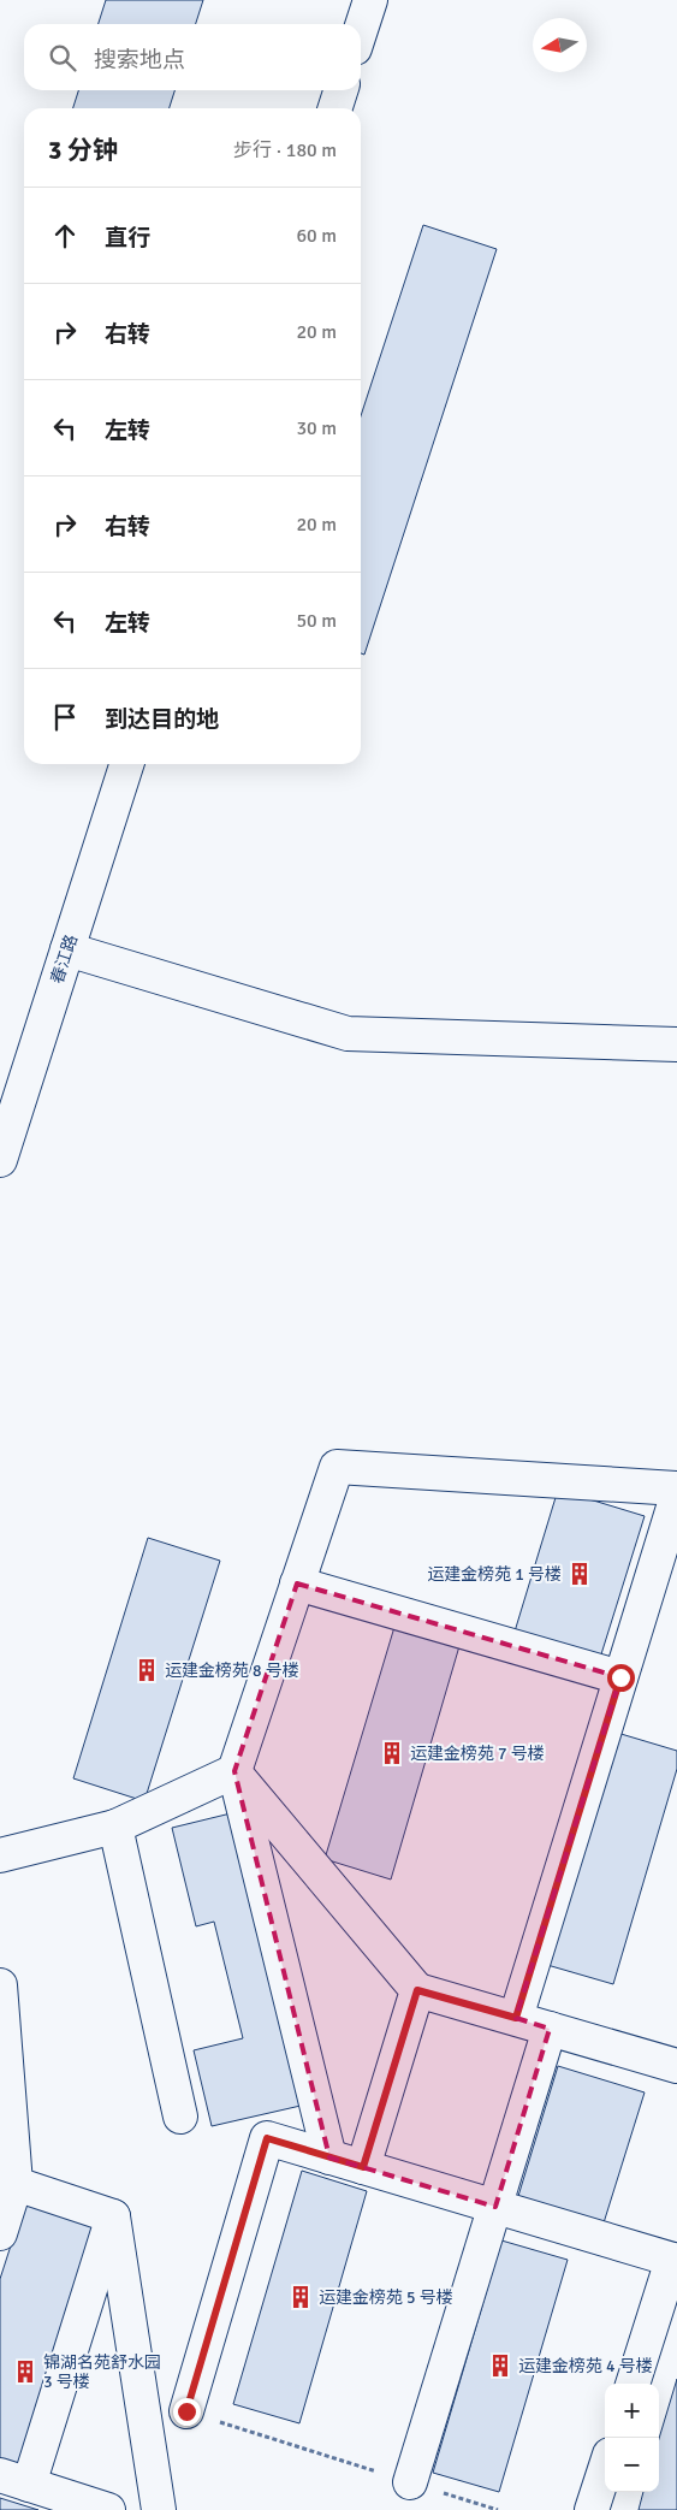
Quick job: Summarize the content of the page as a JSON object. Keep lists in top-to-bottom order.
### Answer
{
  "streets": {
    "street": ["春江路"]
  },
  "places": {
    "building": [
      "运建金榜苑 1 号楼",
      "运建金榜苑 8 号楼",
      "运建金榜苑 7 号楼",
      "运建金榜苑 5 号楼",
      "运建金榜苑 4 号楼",
      "锦湖名苑舒水园 3 号楼"
    ]
  },
  "north": "left",
  "page": {
    "search": "搜索地点",
    "heading": ["3 分钟", "步行 · 180 m"],
    "list": [
      ["直行", "60 m"],
      ["右转", "20 m"],
      ["左转", "30 m"],
      ["右转", "20 m"],
      ["左转", "50 m"],
      "到达目的地"
    ],
    "map_buttons": ["+", "−"]
  }
}
